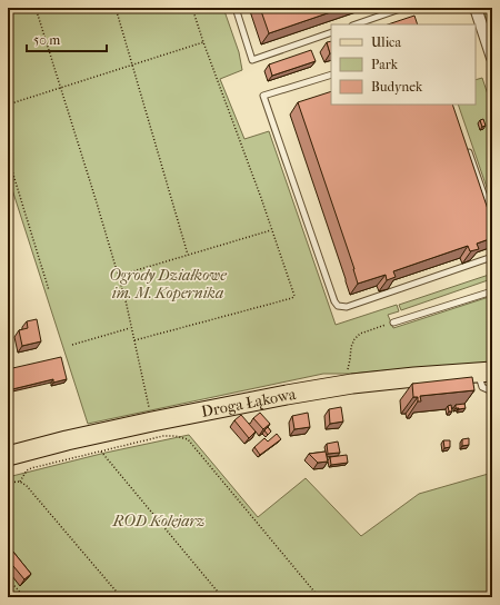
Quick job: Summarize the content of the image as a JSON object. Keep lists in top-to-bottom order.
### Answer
{
  "streets": {
    "main road": ["Droga Łąkowa"]
  },
  "parks": ["Ogrody Działkowe im. M. Kopernika", "ROD Kolejarz"],
  "legend": ["Ulica", "Park", "Budynek"],
  "scale_bar": "50 m"
}
